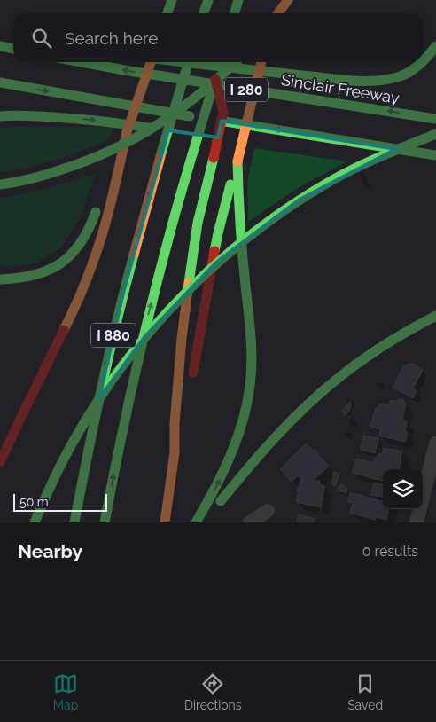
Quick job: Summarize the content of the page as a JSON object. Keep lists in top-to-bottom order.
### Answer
{
  "streets": {
    "highway": ["Sinclair Freeway", "I 280", "I 880"]
  },
  "scale_bar": "50 m",
  "page": {
    "search": "Search here",
    "scale": "50 m",
    "heading": ["Nearby", "0 results"],
    "nav": ["Map", "Directions", "Saved"]
  }
}
